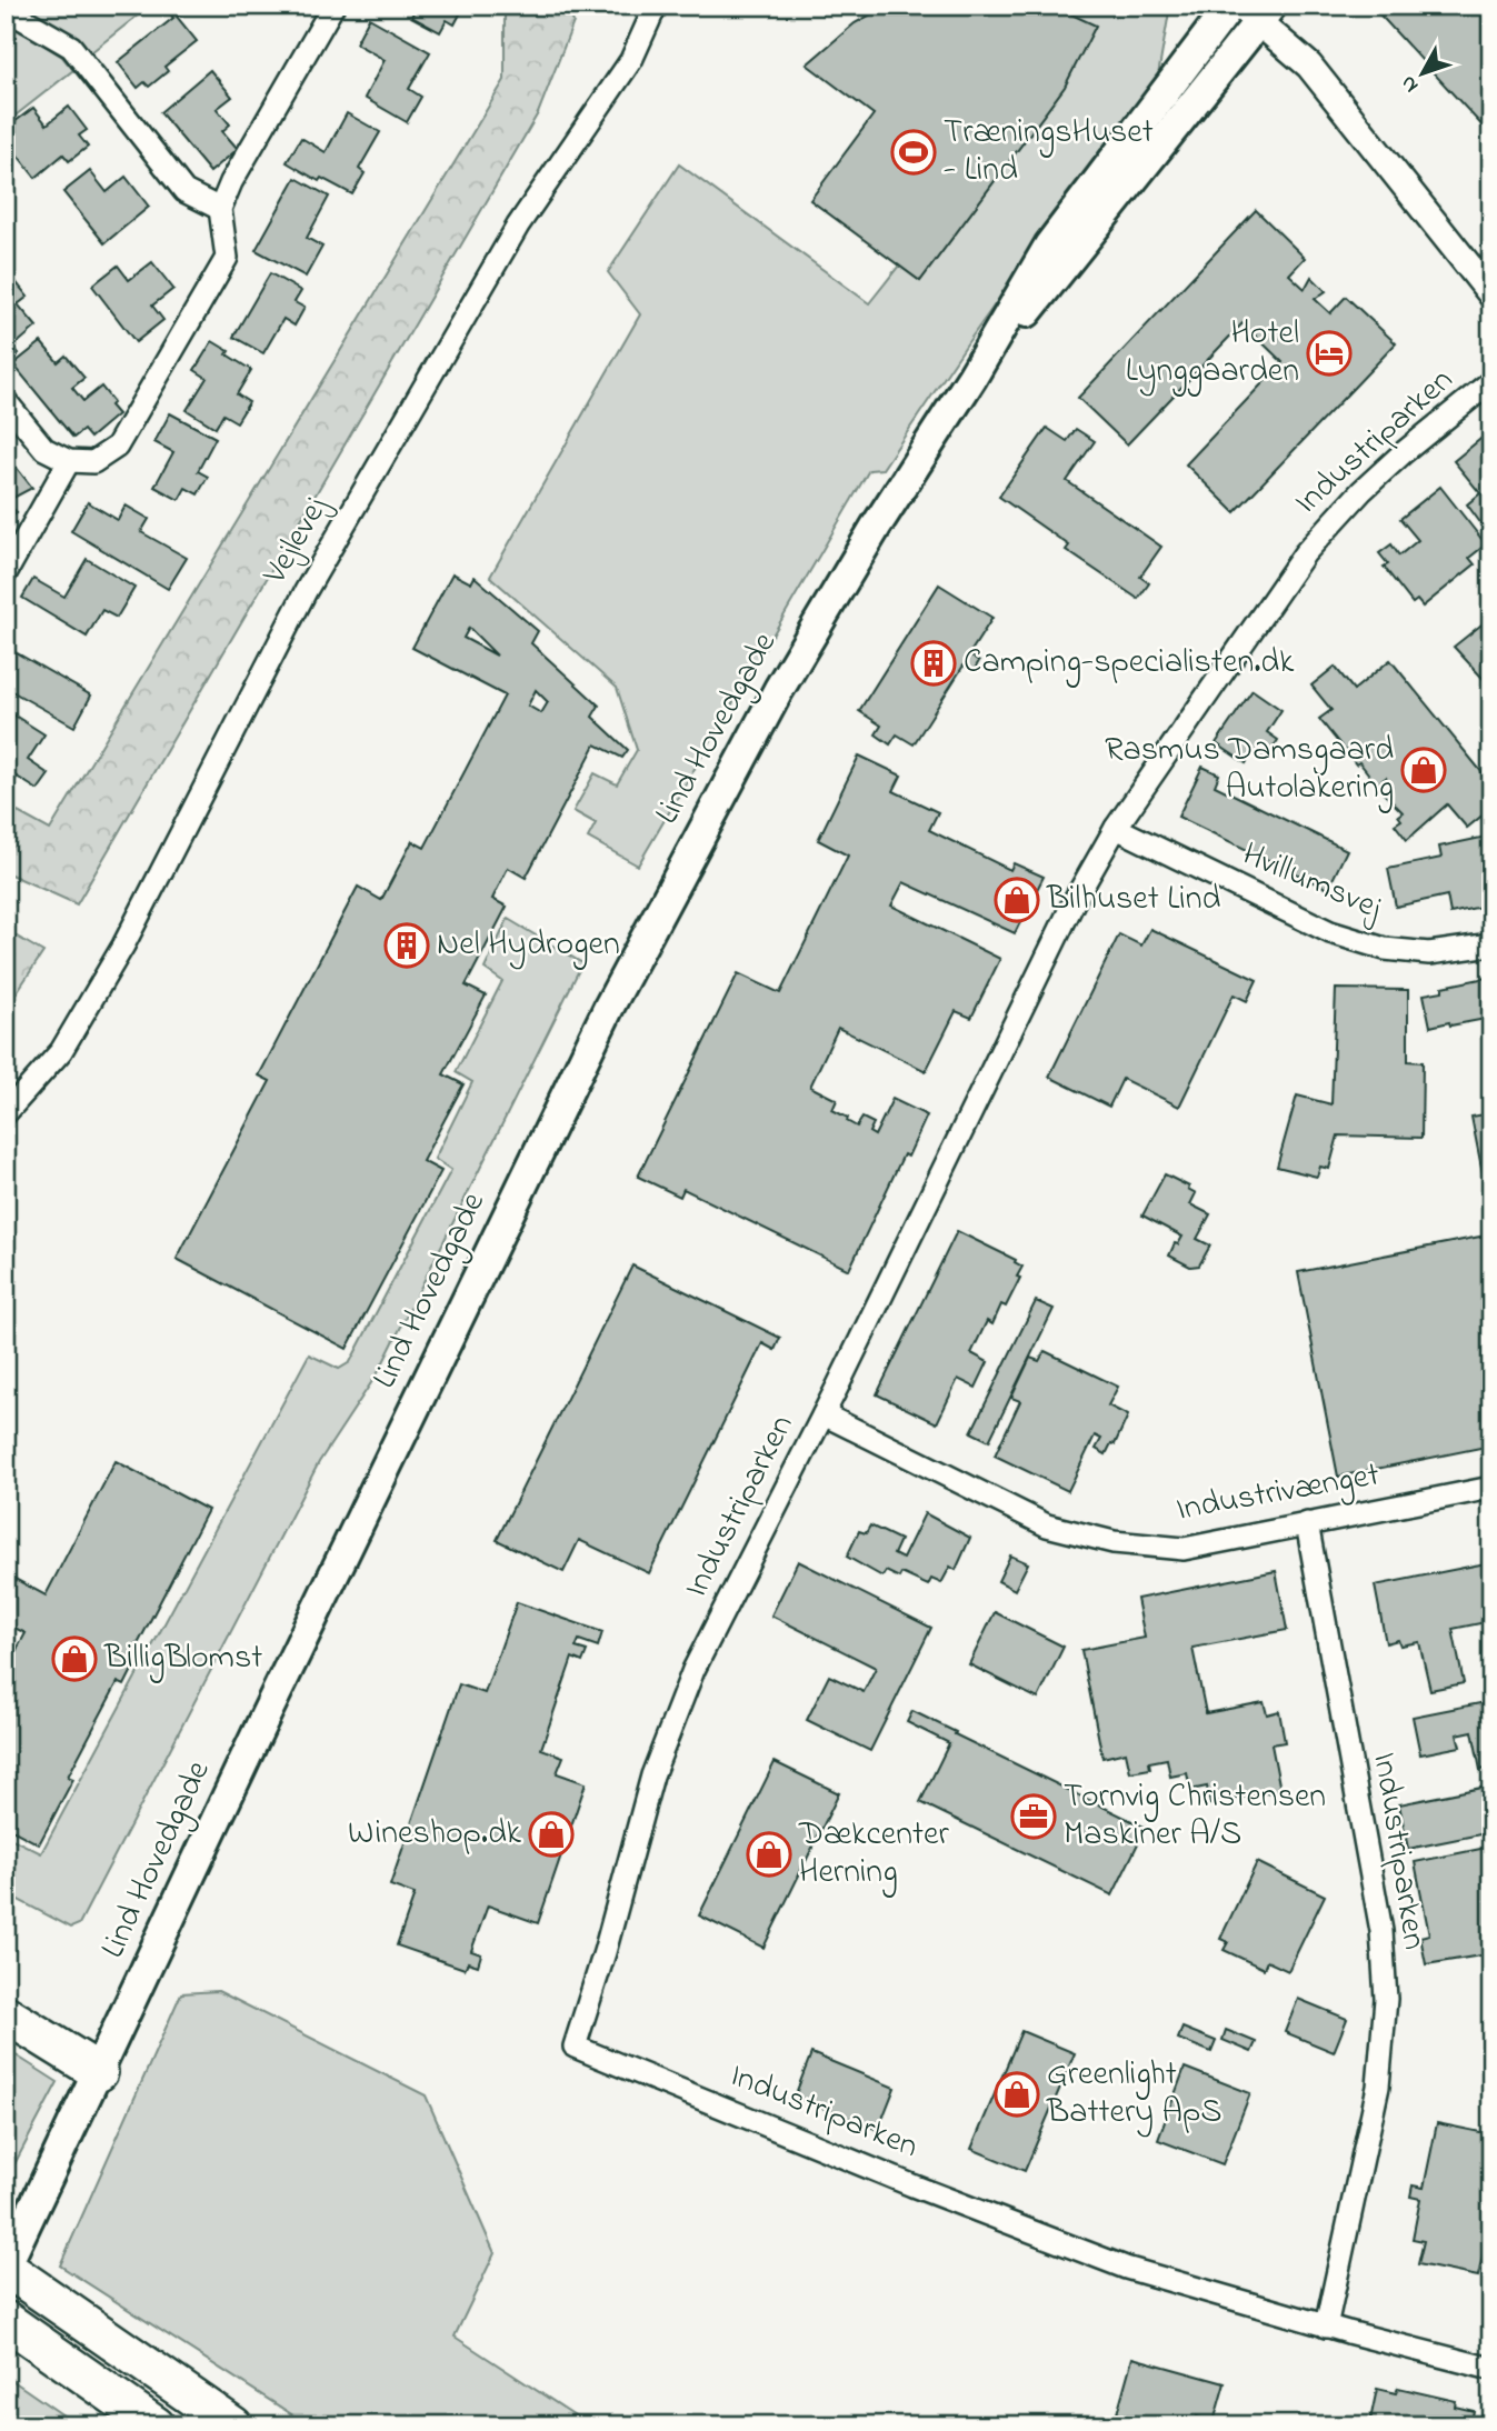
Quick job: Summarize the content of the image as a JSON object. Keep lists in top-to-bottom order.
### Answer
{
  "streets": {
    "main road": ["Lind Hovedgade"],
    "street": [
      "Industriparken",
      "Vejlevej",
      "Hvillumsvej",
      "Industrivænget"
    ]
  },
  "crossings": [
    ["Industriparken", "Hvillumsvej"],
    ["Industriparken", "Industrivænget"]
  ],
  "places": {
    "sports": ["TræningsHuset - Lind"],
    "hotel": ["Hotel Lynggaarden"],
    "building": ["Camping-specialisten.dk", "Nel Hydrogen"],
    "shop": [
      "Rasmus Damsgaard Autolakering",
      "Bilhuset Lind",
      "BilligBlomst",
      "Wineshop.dk",
      "Dækcenter Herning",
      "Greenlight Battery ApS"
    ],
    "office": ["Tornvig Christensen Maskiner A/S"]
  },
  "north": "bottom left"
}
